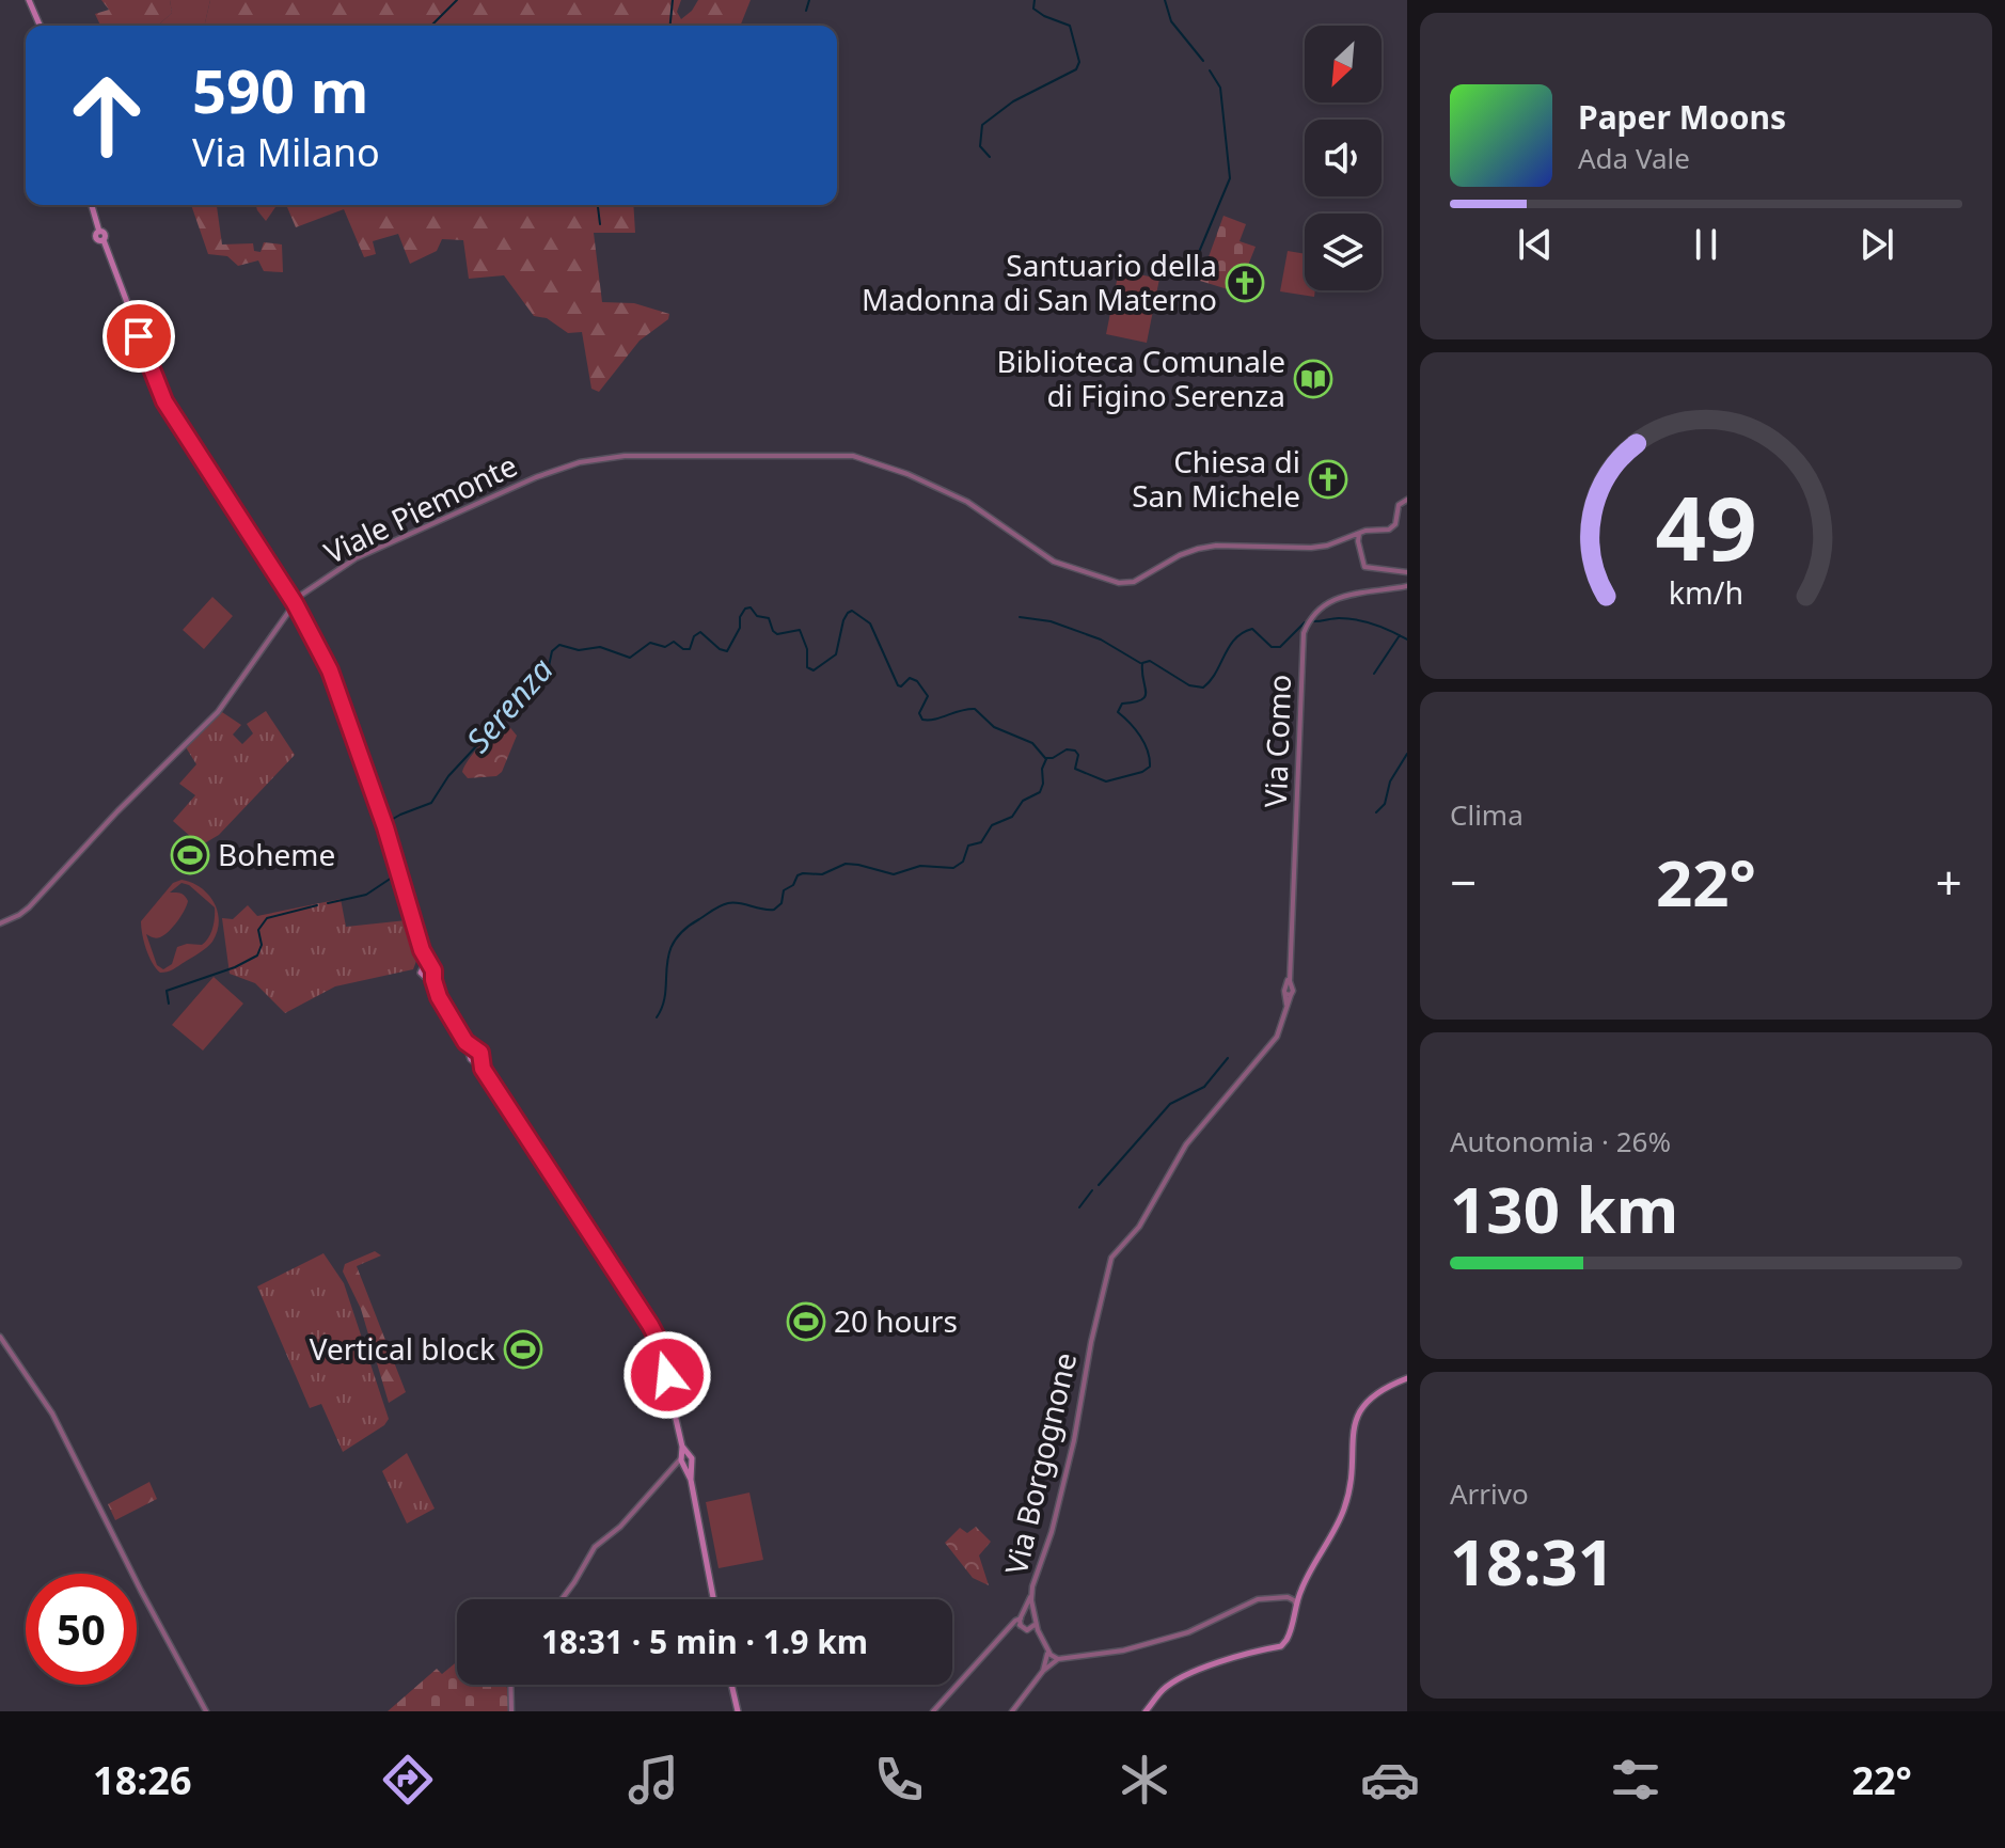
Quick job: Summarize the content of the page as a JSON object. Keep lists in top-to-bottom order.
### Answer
{
  "streets": {
    "street": ["Viale Piemonte", "Via Como", "Via Borgognone"]
  },
  "crossings": [
    ["Via Como", "Via Borgognone"]
  ],
  "water": ["Serenza"],
  "places": {
    "church": ["Santuario della Madonna di San Materno", "Chiesa di San Michele"],
    "library": ["Biblioteca Comunale di Figino Serenza"],
    "sports": ["Boheme", "20 hours", "Vertical block"]
  },
  "north": "bottom left",
  "page": {
    "turn": ["590 m", "Via Milano"],
    "song": ["Paper Moons", "Ada Vale"],
    "tile": [
      "Clima",
      ["Autonomia · 26%", "130 km"],
      ["Arrivo", "18:31"]
    ],
    "heat": ["−", "22°", "+"],
    "limit": "50",
    "trip": "18:31 · 5 min · 1.9 km",
    "tabs": ["18:26", "22°"],
    "gauge": ["49", "km/h"]
  }
}
